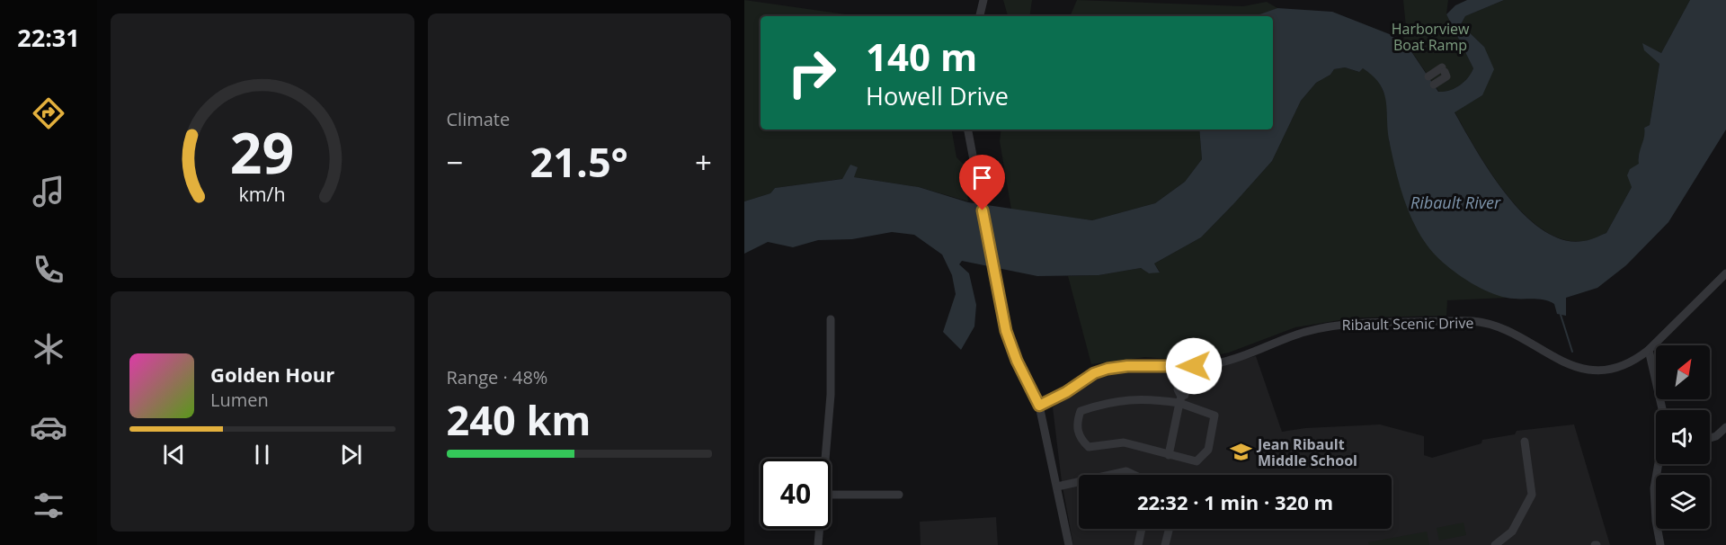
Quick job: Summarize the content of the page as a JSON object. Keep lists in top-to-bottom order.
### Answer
{
  "streets": {
    "street": ["Ribault Scenic Drive"]
  },
  "water": ["Ribault River"],
  "parks": ["Harborview Boat Ramp"],
  "places": {
    "school or university": ["Jean Ribault Middle School"]
  },
  "north": "top right",
  "page": {
    "tabs": "22:31",
    "tile": [
      "Climate",
      ["Range · 48%", "240 km"]
    ],
    "turn": ["140 m", "Howell Drive"],
    "heat": ["−", "21.5°", "+"],
    "song": ["Golden Hour", "Lumen"],
    "limit": "40",
    "trip": "22:32 · 1 min · 320 m",
    "gauge": ["29", "km/h"]
  }
}
